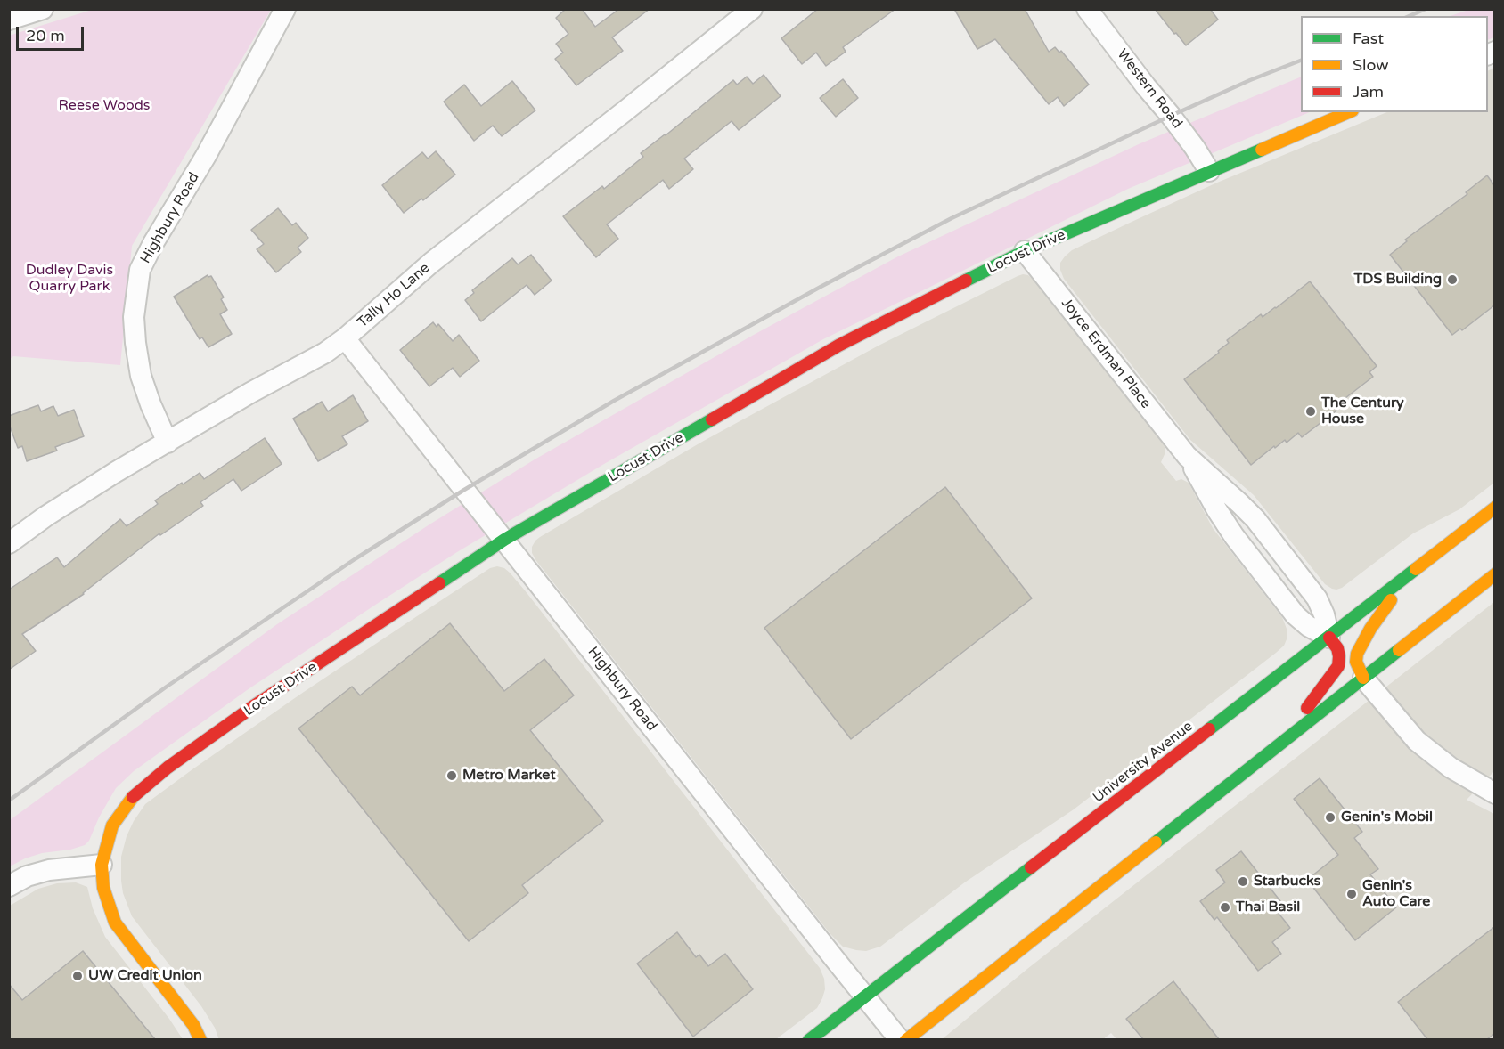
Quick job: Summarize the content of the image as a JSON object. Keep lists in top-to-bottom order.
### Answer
{
  "streets": {
    "main road": ["Locust Drive", "University Avenue"],
    "street": [
      "Western Road",
      "Highbury Road",
      "Tally Ho Lane",
      "Joyce Erdman Place"
    ]
  },
  "crossings": [
    ["Western Road", "Locust Drive"],
    ["Highbury Road", "Locust Drive"],
    ["Highbury Road", "Tally Ho Lane"],
    ["Highbury Road", "University Avenue"],
    ["Locust Drive", "Joyce Erdman Place"],
    ["Joyce Erdman Place", "University Avenue"]
  ],
  "parks": ["Reese Woods", "Dudley Davis Quarry Park"],
  "places": [
    "TDS Building",
    "The Century House",
    "Metro Market",
    "Genin's Mobil",
    "Starbucks",
    "Genin's Auto Care",
    "Thai Basil",
    "UW Credit Union"
  ],
  "legend": ["Fast", "Slow", "Jam"],
  "scale_bar": "20 m"
}
